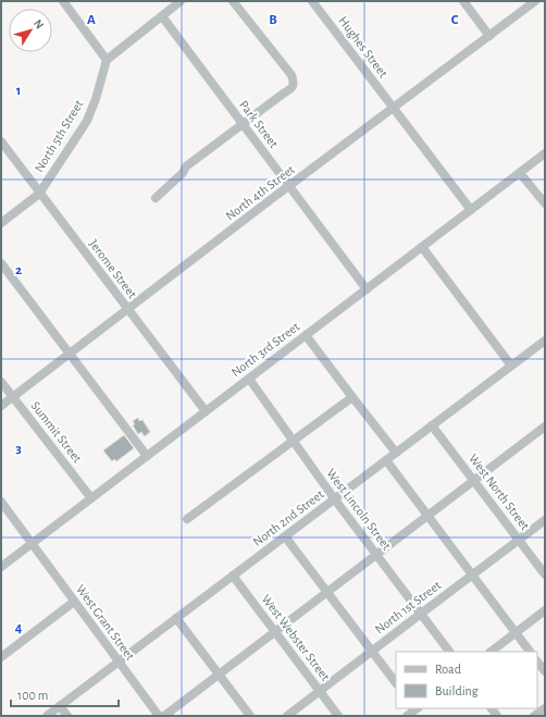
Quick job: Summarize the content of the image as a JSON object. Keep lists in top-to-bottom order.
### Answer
{
  "streets": {
    "street": [
      "Hughes Street",
      "Park Street",
      "North 5th Street",
      "North 4th Street",
      "Jerome Street",
      "North 3rd Street",
      "Summit Street",
      "West North Street",
      "West Lincoln Street",
      "North 2nd Street",
      "North 1st Street",
      "West Grant Street",
      "West Webster Street"
    ]
  },
  "crossings": [
    ["Hughes Street", "North 4th Street"],
    ["Hughes Street", "North 3rd Street"],
    ["Park Street", "North 4th Street"],
    ["Park Street", "North 3rd Street"],
    ["North 5th Street", "Jerome Street"],
    ["North 4th Street", "Jerome Street"],
    ["North 4th Street", "Summit Street"],
    ["Jerome Street", "North 3rd Street"],
    ["North 3rd Street", "Summit Street"],
    ["North 3rd Street", "West Lincoln Street"],
    ["North 3rd Street", "West Grant Street"],
    ["West North Street", "North 2nd Street"],
    ["West North Street", "North 1st Street"],
    ["West Lincoln Street", "North 2nd Street"],
    ["West Lincoln Street", "North 1st Street"],
    ["North 2nd Street", "West Grant Street"],
    ["North 2nd Street", "West Webster Street"],
    ["North 1st Street", "West Webster Street"]
  ],
  "legend": ["Road", "Building"],
  "scale_bar": "100 m",
  "north": "top right",
  "grid": {
    "columns": ["A", "B", "C"],
    "rows": [
      "1",
      "2",
      "3",
      "4"
    ]
  }
}
